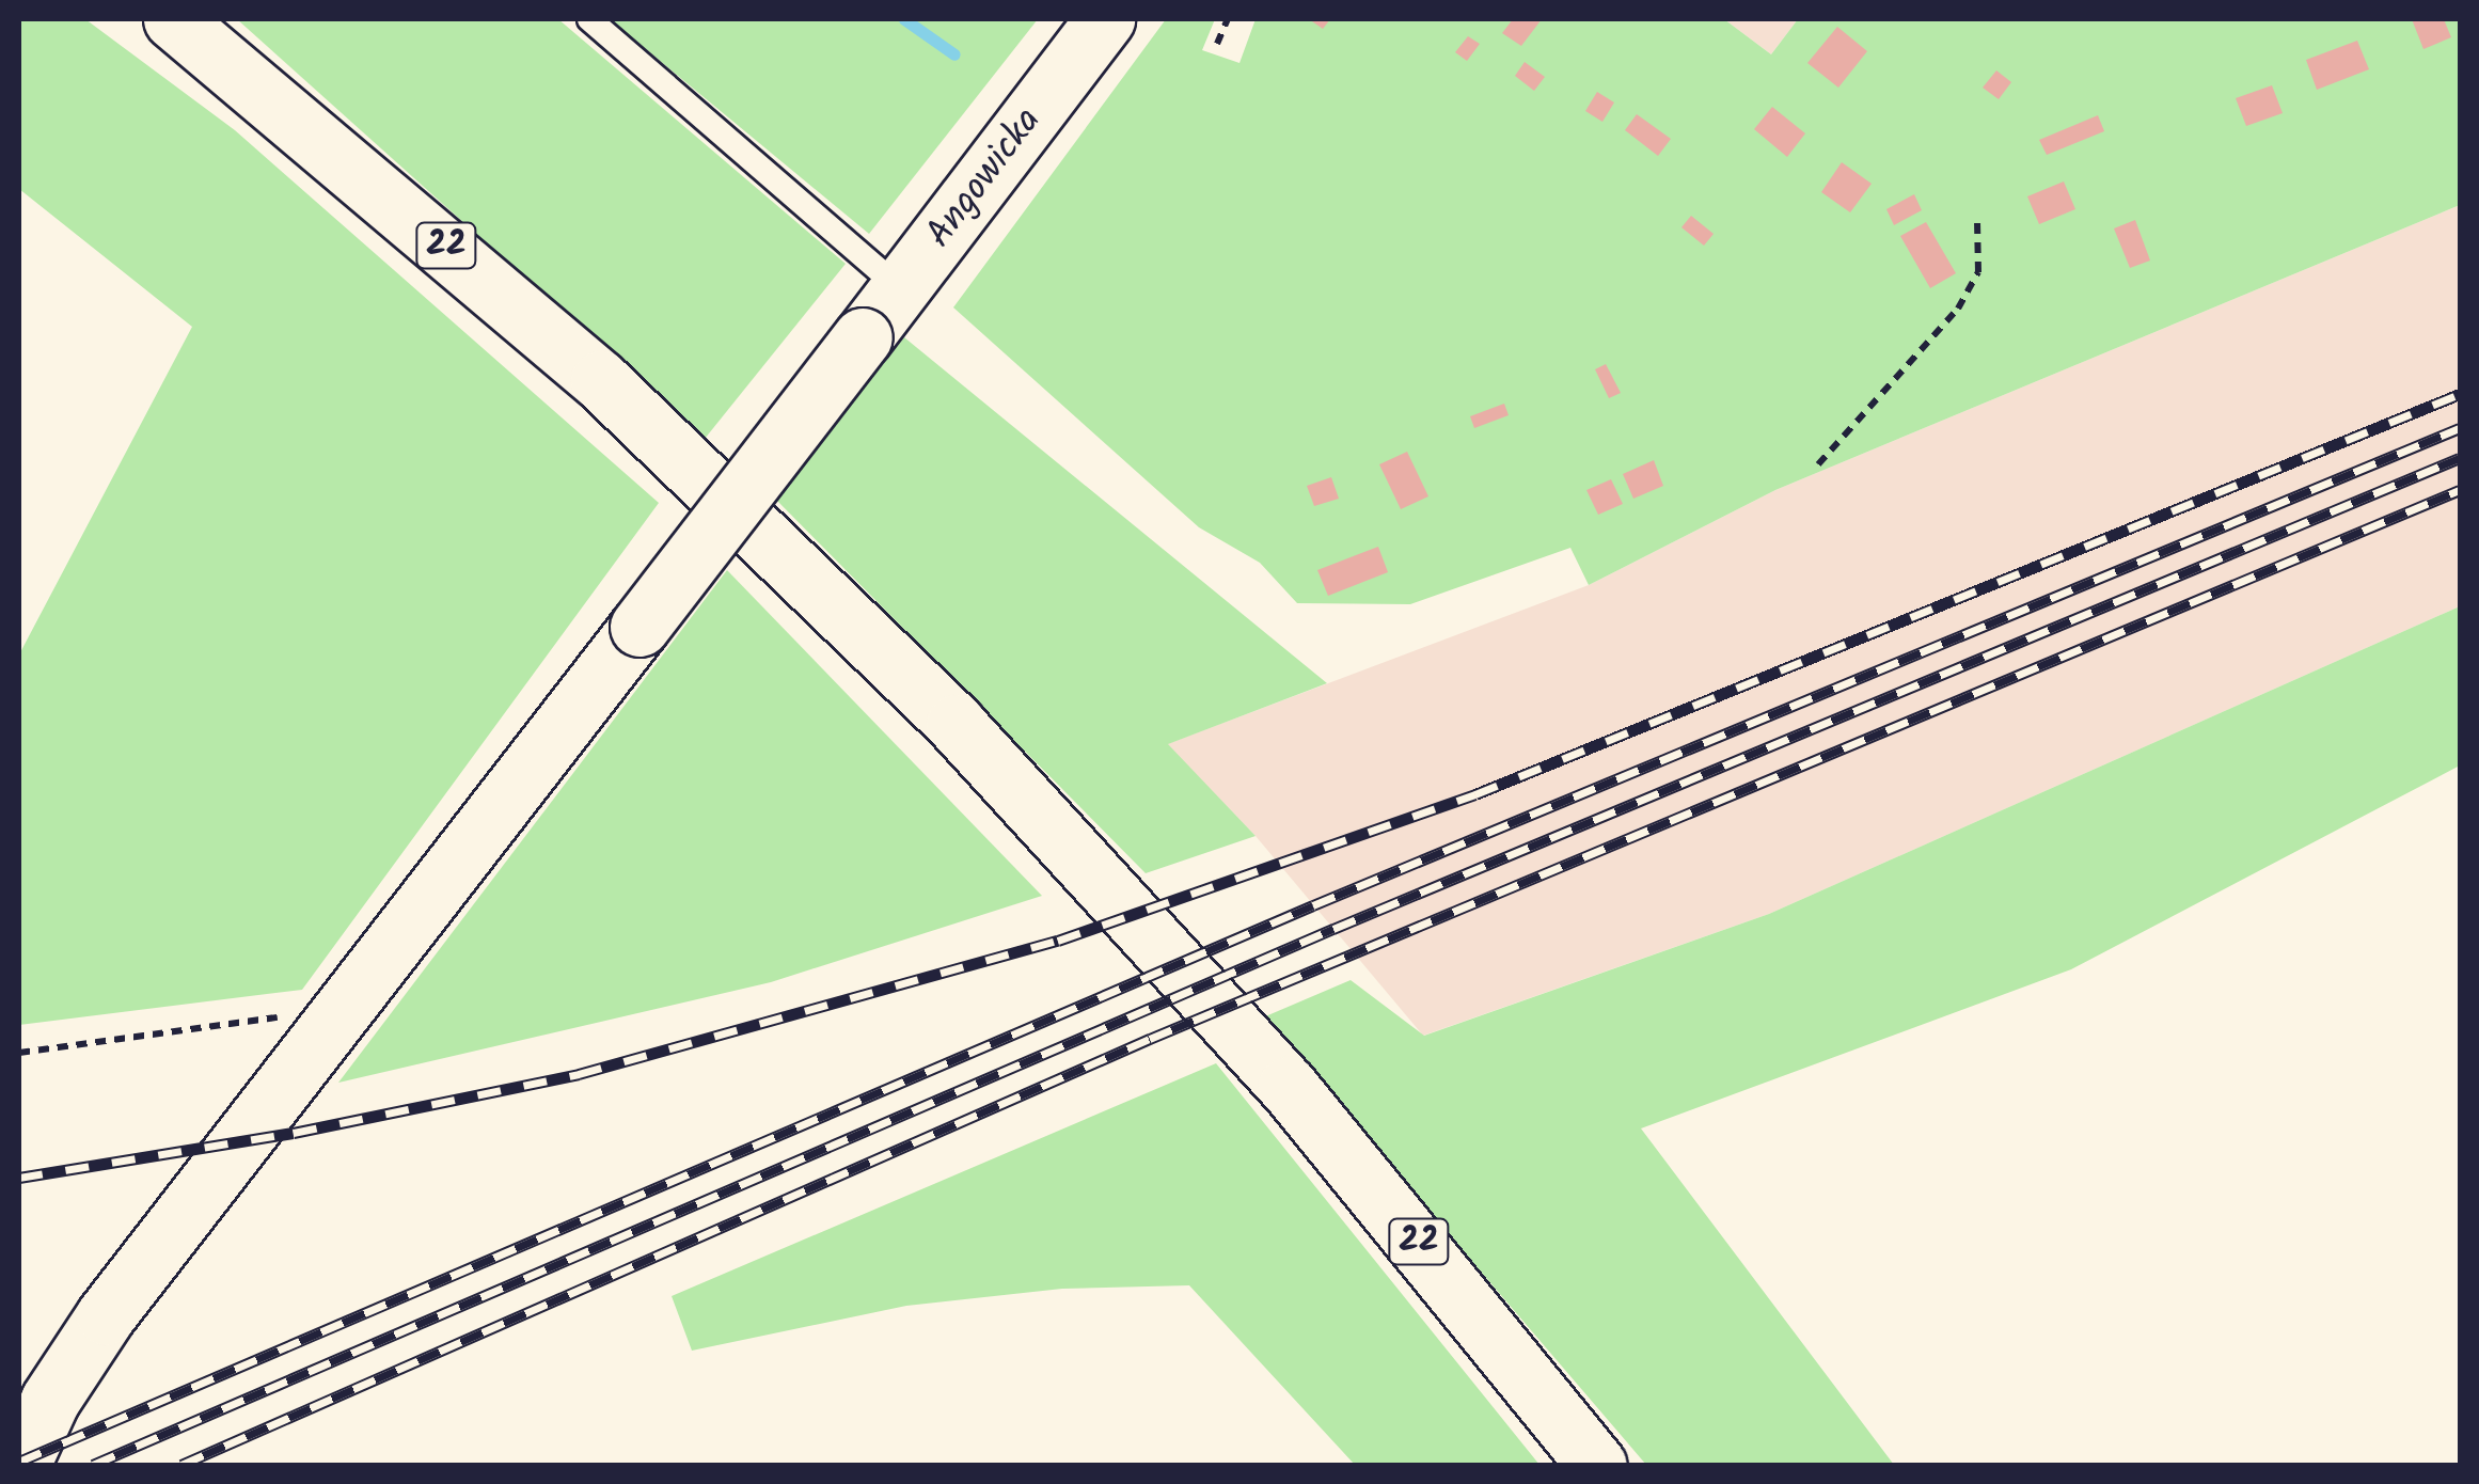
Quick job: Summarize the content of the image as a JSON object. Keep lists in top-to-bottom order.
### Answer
{
  "streets": {
    "main road": ["Angowicka", "22"]
  }
}
